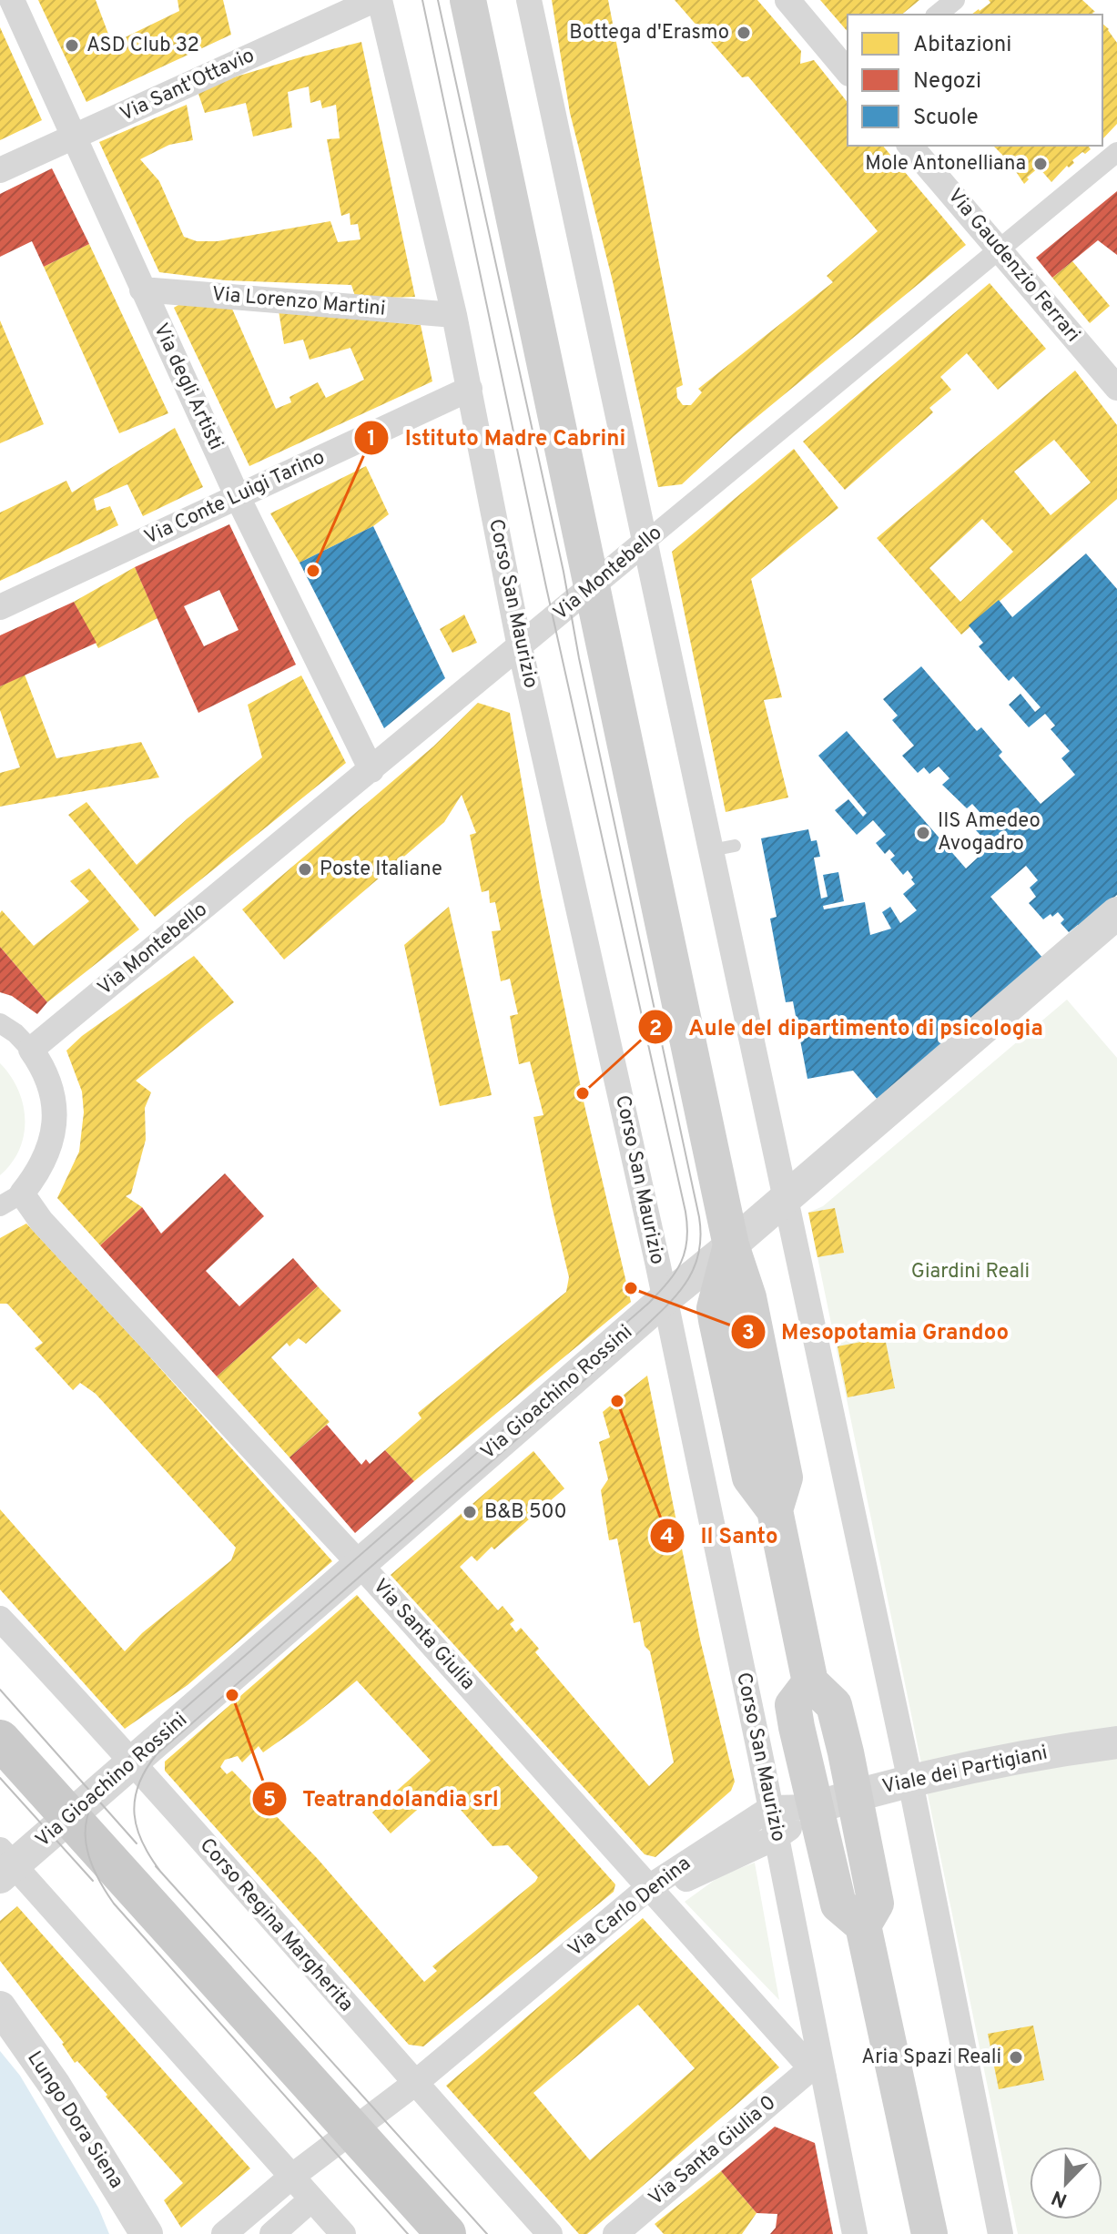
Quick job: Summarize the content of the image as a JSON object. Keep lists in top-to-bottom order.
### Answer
{
  "streets": {
    "main road": ["Corso San Maurizio"],
    "street": [
      "Via Sant'Ottavio",
      "Via Gaudenzio Ferrari",
      "Via Lorenzo Martini",
      "Via degli Artisti",
      "Via Conte Luigi Tarino",
      "Via Montebello",
      "Via Gioachino Rossini",
      "Via Santa Giulia",
      "Viale dei Partigiani",
      "Via Carlo Denina",
      "Corso Regina Margherita",
      "Lungo Dora Siena",
      "Via Santa Giulia 0"
    ]
  },
  "crossings": [
    ["Via Sant'Ottavio", "Via degli Artisti"],
    ["Via Sant'Ottavio", "Corso San Maurizio"],
    ["Via Gaudenzio Ferrari", "Via Montebello"],
    ["Via Lorenzo Martini", "Via degli Artisti"],
    ["Via Lorenzo Martini", "Corso San Maurizio"],
    ["Via degli Artisti", "Via Conte Luigi Tarino"],
    ["Via degli Artisti", "Via Montebello"],
    ["Via Conte Luigi Tarino", "Corso San Maurizio"],
    ["Via Montebello", "Corso San Maurizio"],
    ["Corso San Maurizio", "Via Gioachino Rossini"],
    ["Corso San Maurizio", "Via Santa Giulia"],
    ["Corso San Maurizio", "Viale dei Partigiani"],
    ["Corso San Maurizio", "Via Carlo Denina"],
    ["Corso San Maurizio", "Via Santa Giulia 0"],
    ["Via Gioachino Rossini", "Via Santa Giulia"],
    ["Via Gioachino Rossini", "Corso Regina Margherita"],
    ["Via Santa Giulia", "Via Carlo Denina"],
    ["Via Santa Giulia", "Via Santa Giulia 0"],
    ["Viale dei Partigiani", "Via Carlo Denina"],
    ["Via Carlo Denina", "Corso Regina Margherita"]
  ],
  "parks": ["Giardini Reali"],
  "places": [
    "Bottega d'Erasmo",
    "ASD Club 32",
    "Mole Antonelliana",
    "Istituto Madre Cabrini",
    "IIS Amedeo Avogadro",
    "Poste Italiane",
    "Aule del dipartimento di psicologia",
    "Mesopotamia Grandoo",
    "Il Santo",
    "B&B 500",
    "Teatrandolandia srl",
    "Aria Spazi Reali"
  ],
  "legend": ["Abitazioni", "Negozi", "Scuole"],
  "north": "bottom left"
}
